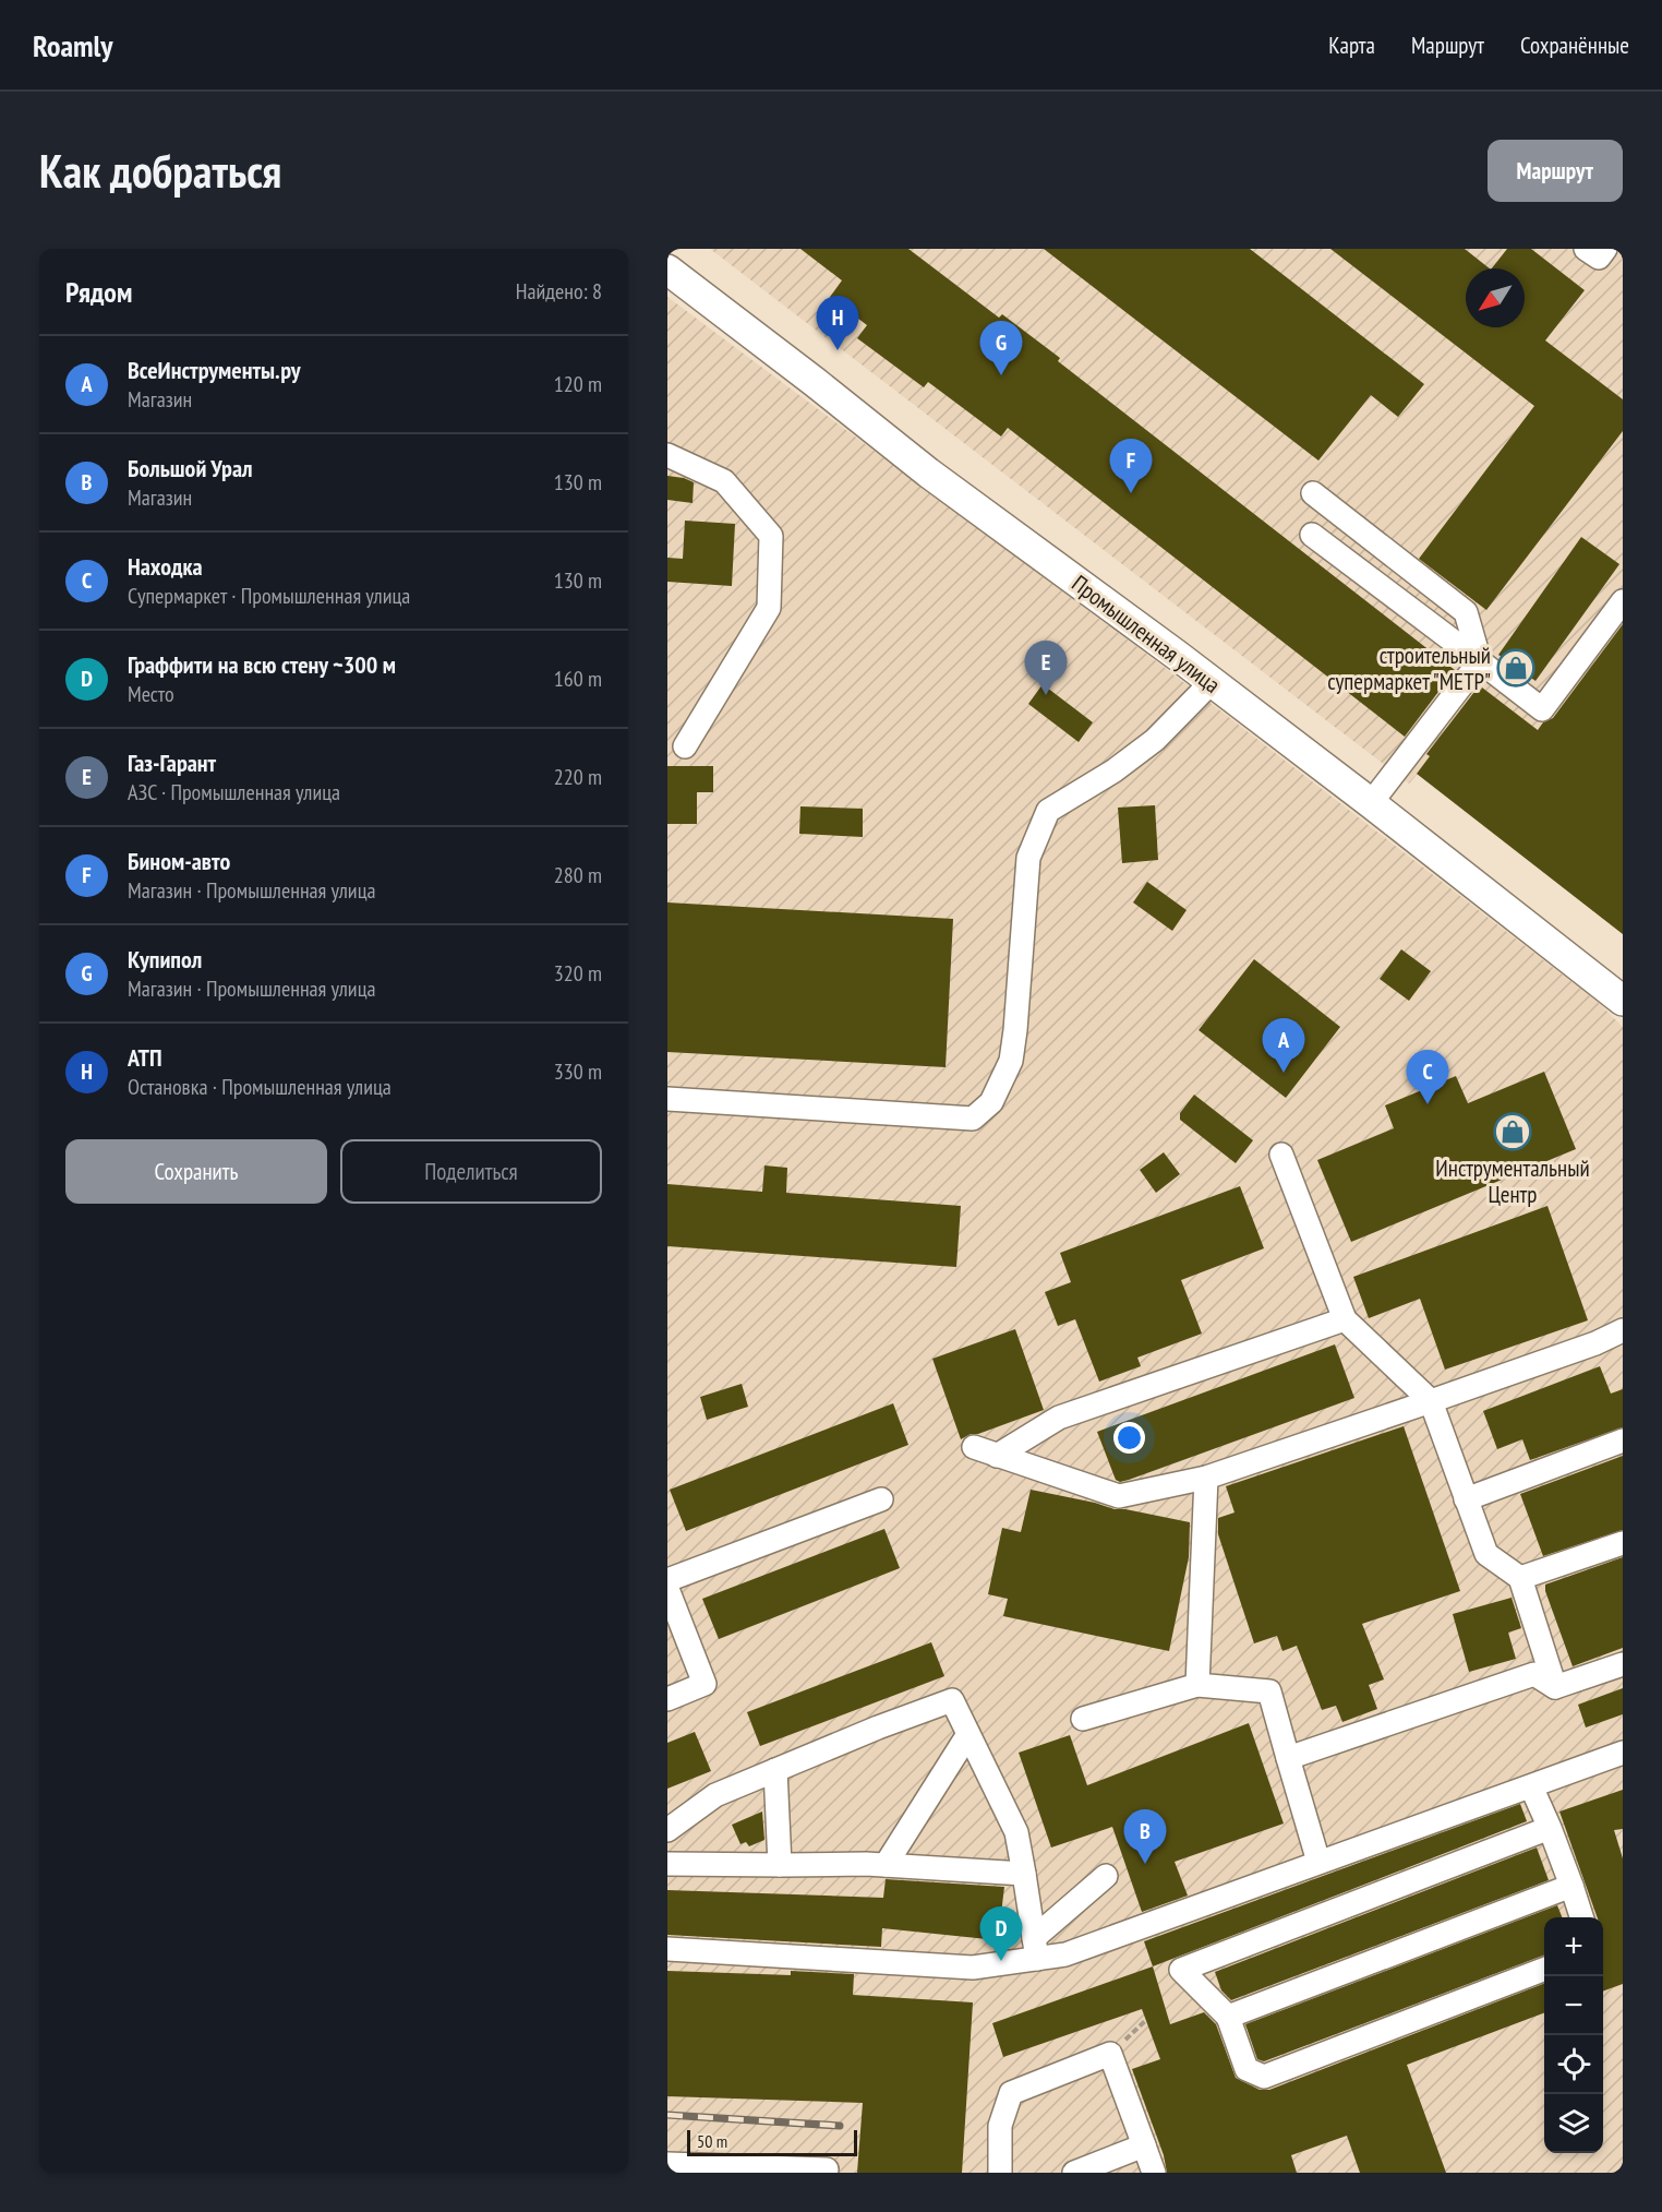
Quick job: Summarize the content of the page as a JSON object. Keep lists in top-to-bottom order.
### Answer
{
  "streets": {
    "main road": ["Промышленная улица"]
  },
  "places": {
    "shop": ["строительный супермаркет \"МЕТР\"", "Инструментальный Центр"]
  },
  "scale_bar": "50 m",
  "north": "bottom left",
  "page": {
    "header": "Roamly",
    "nav": ["Карта", "Маршрут", "Сохранённые"],
    "buttons": [
      "Маршрут",
      ["Сохранить", "Поделиться"]
    ],
    "title": "Как добраться",
    "heading": ["Рядом", "Найдено: 8"],
    "pins": [
      "H",
      "G",
      "F",
      "E",
      "A",
      "C",
      "B",
      "D"
    ],
    "list": [
      {
        "mark": "A",
        "name": "ВсеИнструменты.ру",
        "note": "Магазин",
        "value": "120 m"
      },
      {
        "mark": "B",
        "name": "Большой Урал",
        "note": "Магазин",
        "value": "130 m"
      },
      {
        "mark": "C",
        "name": "Находка",
        "note": "Супермаркет · Промышленная улица",
        "value": "130 m"
      },
      {
        "mark": "D",
        "name": "Граффити на всю стену ~300 м",
        "note": "Место",
        "value": "160 m"
      },
      {
        "mark": "E",
        "name": "Газ-Гарант",
        "note": "АЗС · Промышленная улица",
        "value": "220 m"
      },
      {
        "mark": "F",
        "name": "Бином-авто",
        "note": "Магазин · Промышленная улица",
        "value": "280 m"
      },
      {
        "mark": "G",
        "name": "Купипол",
        "note": "Магазин · Промышленная улица",
        "value": "320 m"
      },
      {
        "mark": "H",
        "name": "АТП",
        "note": "Остановка · Промышленная улица",
        "value": "330 m"
      }
    ],
    "map_buttons": ["+", "−"],
    "scale": "50 m"
  }
}
